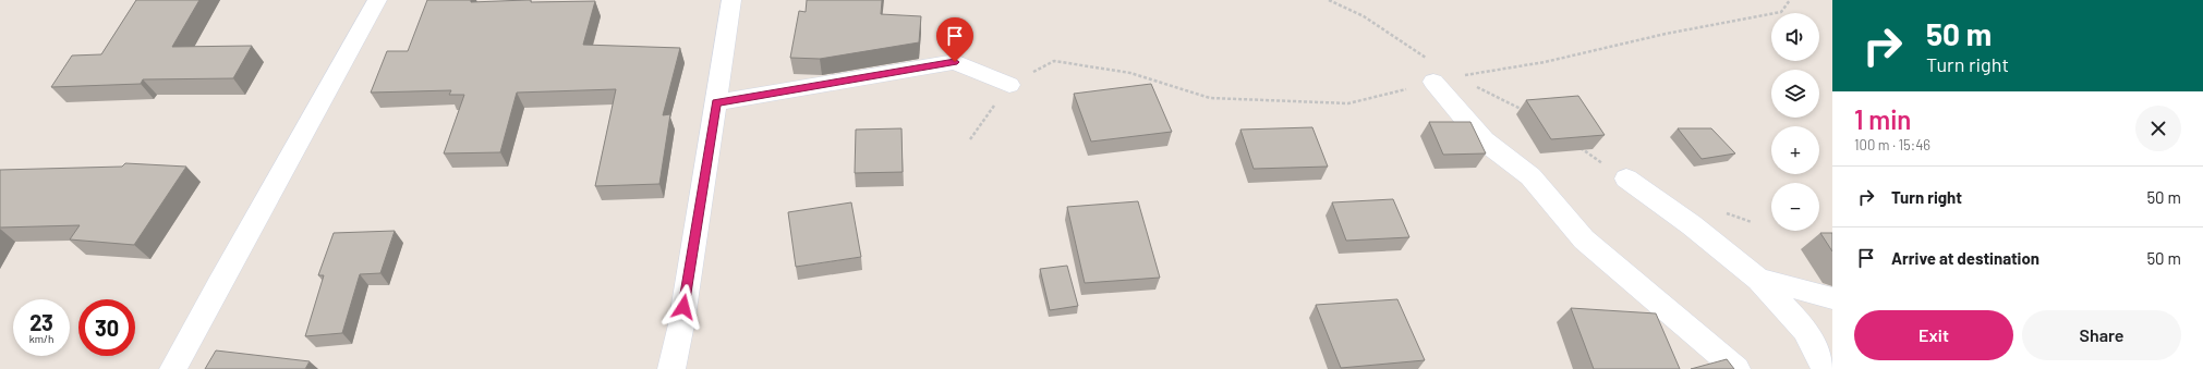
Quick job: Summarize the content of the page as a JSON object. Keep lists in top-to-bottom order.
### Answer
{
  "page": {
    "turn": ["50 m", "Turn right"],
    "map_buttons": ["+", "−"],
    "heading": ["1 min", "100 m · 15:46"],
    "list": [
      {
        "name": "Turn right",
        "value": "50 m"
      },
      {
        "name": "Arrive at destination",
        "value": "50 m"
      }
    ],
    "speed": "23 km/h",
    "limit": "30",
    "buttons": ["Exit", "Share"]
  }
}
